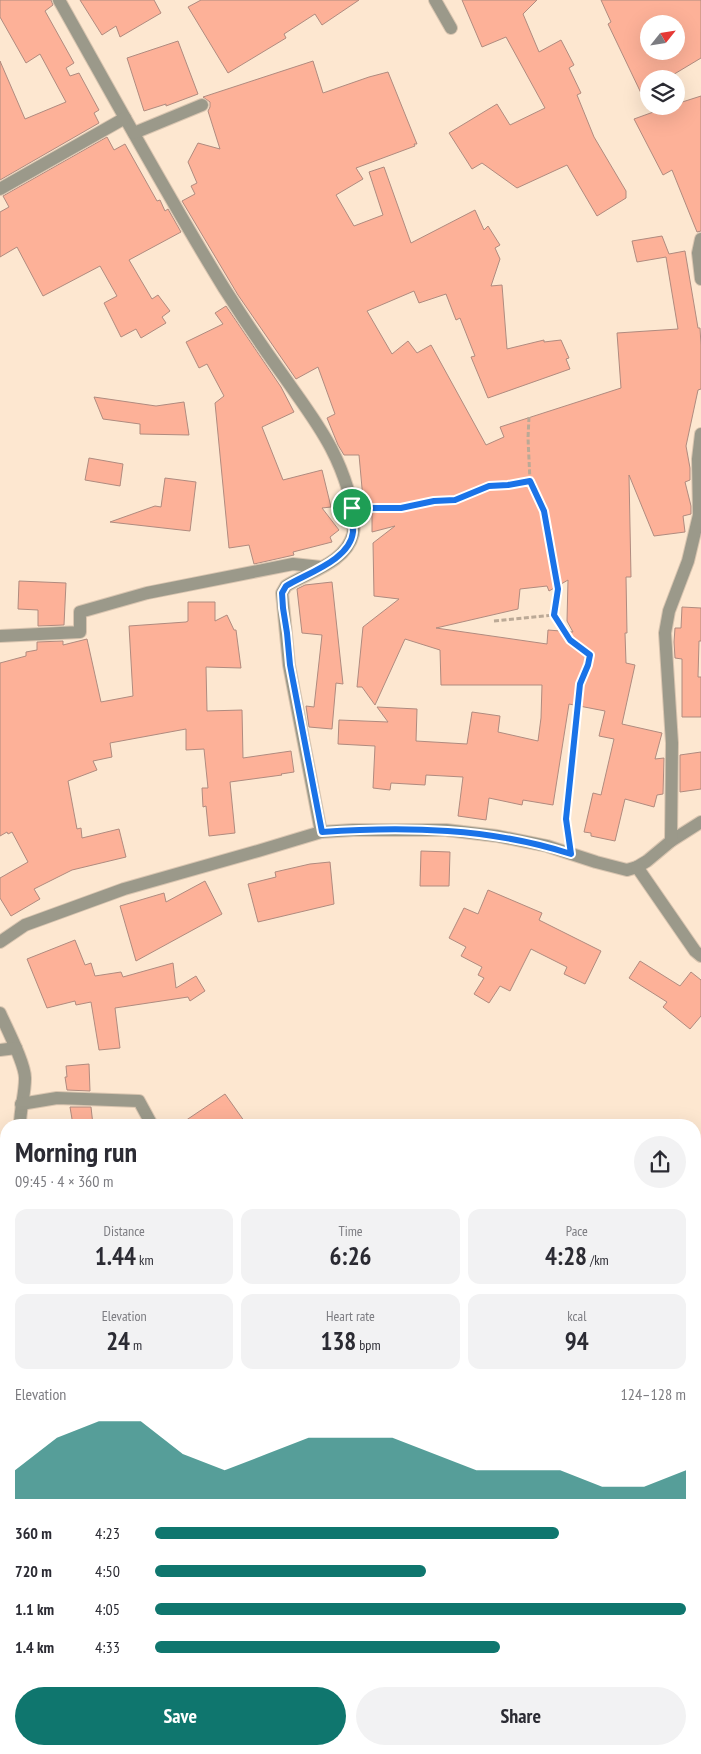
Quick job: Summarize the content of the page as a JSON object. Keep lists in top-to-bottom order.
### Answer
{
  "north": "top right",
  "page": {
    "heading": ["Morning run", "09:45 · 4 × 360 m"],
    "stats": [
      ["Distance", "1.44 km"],
      ["Time", "6:26"],
      ["Pace", "4:28 /km"],
      ["Elevation", "24 m"],
      ["Heart rate", "138 bpm"],
      ["kcal", "94"]
    ],
    "chart": ["Elevation", "124–128 m"],
    "list": [
      {
        "name": "360 m",
        "note": "4:23"
      },
      {
        "name": "720 m",
        "note": "4:50"
      },
      {
        "name": "1.1 km",
        "note": "4:05"
      },
      {
        "name": "1.4 km",
        "note": "4:33"
      }
    ],
    "buttons": ["Save", "Share"]
  }
}
